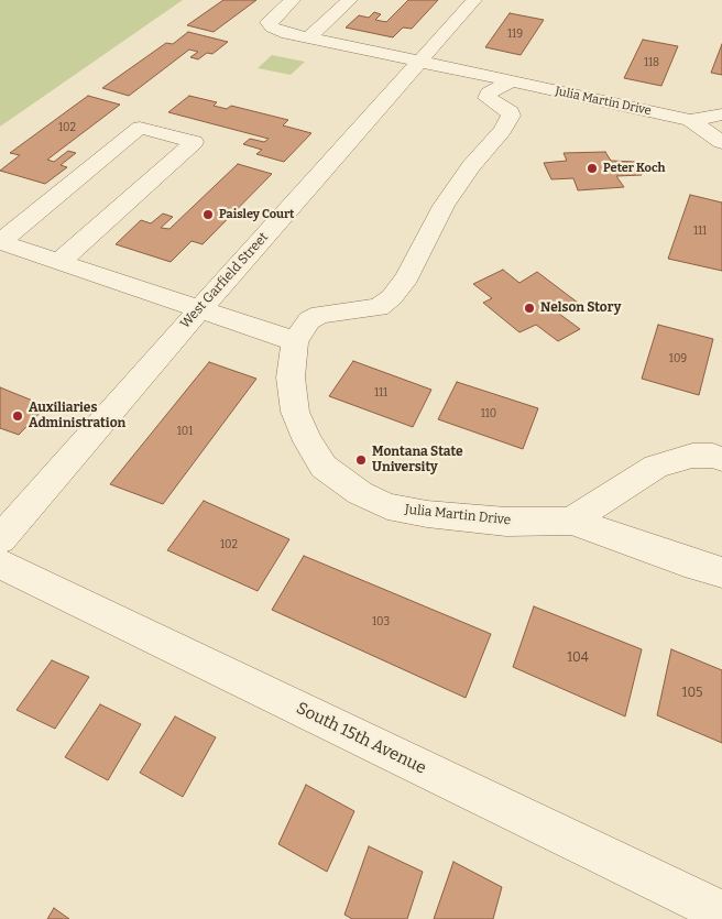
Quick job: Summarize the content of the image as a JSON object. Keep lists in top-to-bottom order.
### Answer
{
  "streets": {
    "street": ["Julia Martin Drive", "West Garfield Street", "South 15th Avenue"]
  },
  "crossings": [
    ["Julia Martin Drive", "West Garfield Street"]
  ],
  "places": [
    "Peter Koch",
    "Paisley Court",
    "Nelson Story",
    "Auxiliaries Administration",
    "Montana State University"
  ],
  "house_numbers": [
    "119",
    "118",
    "102",
    "111",
    "109",
    "111",
    "110",
    "101",
    "102",
    "103",
    "104",
    "105"
  ]
}
